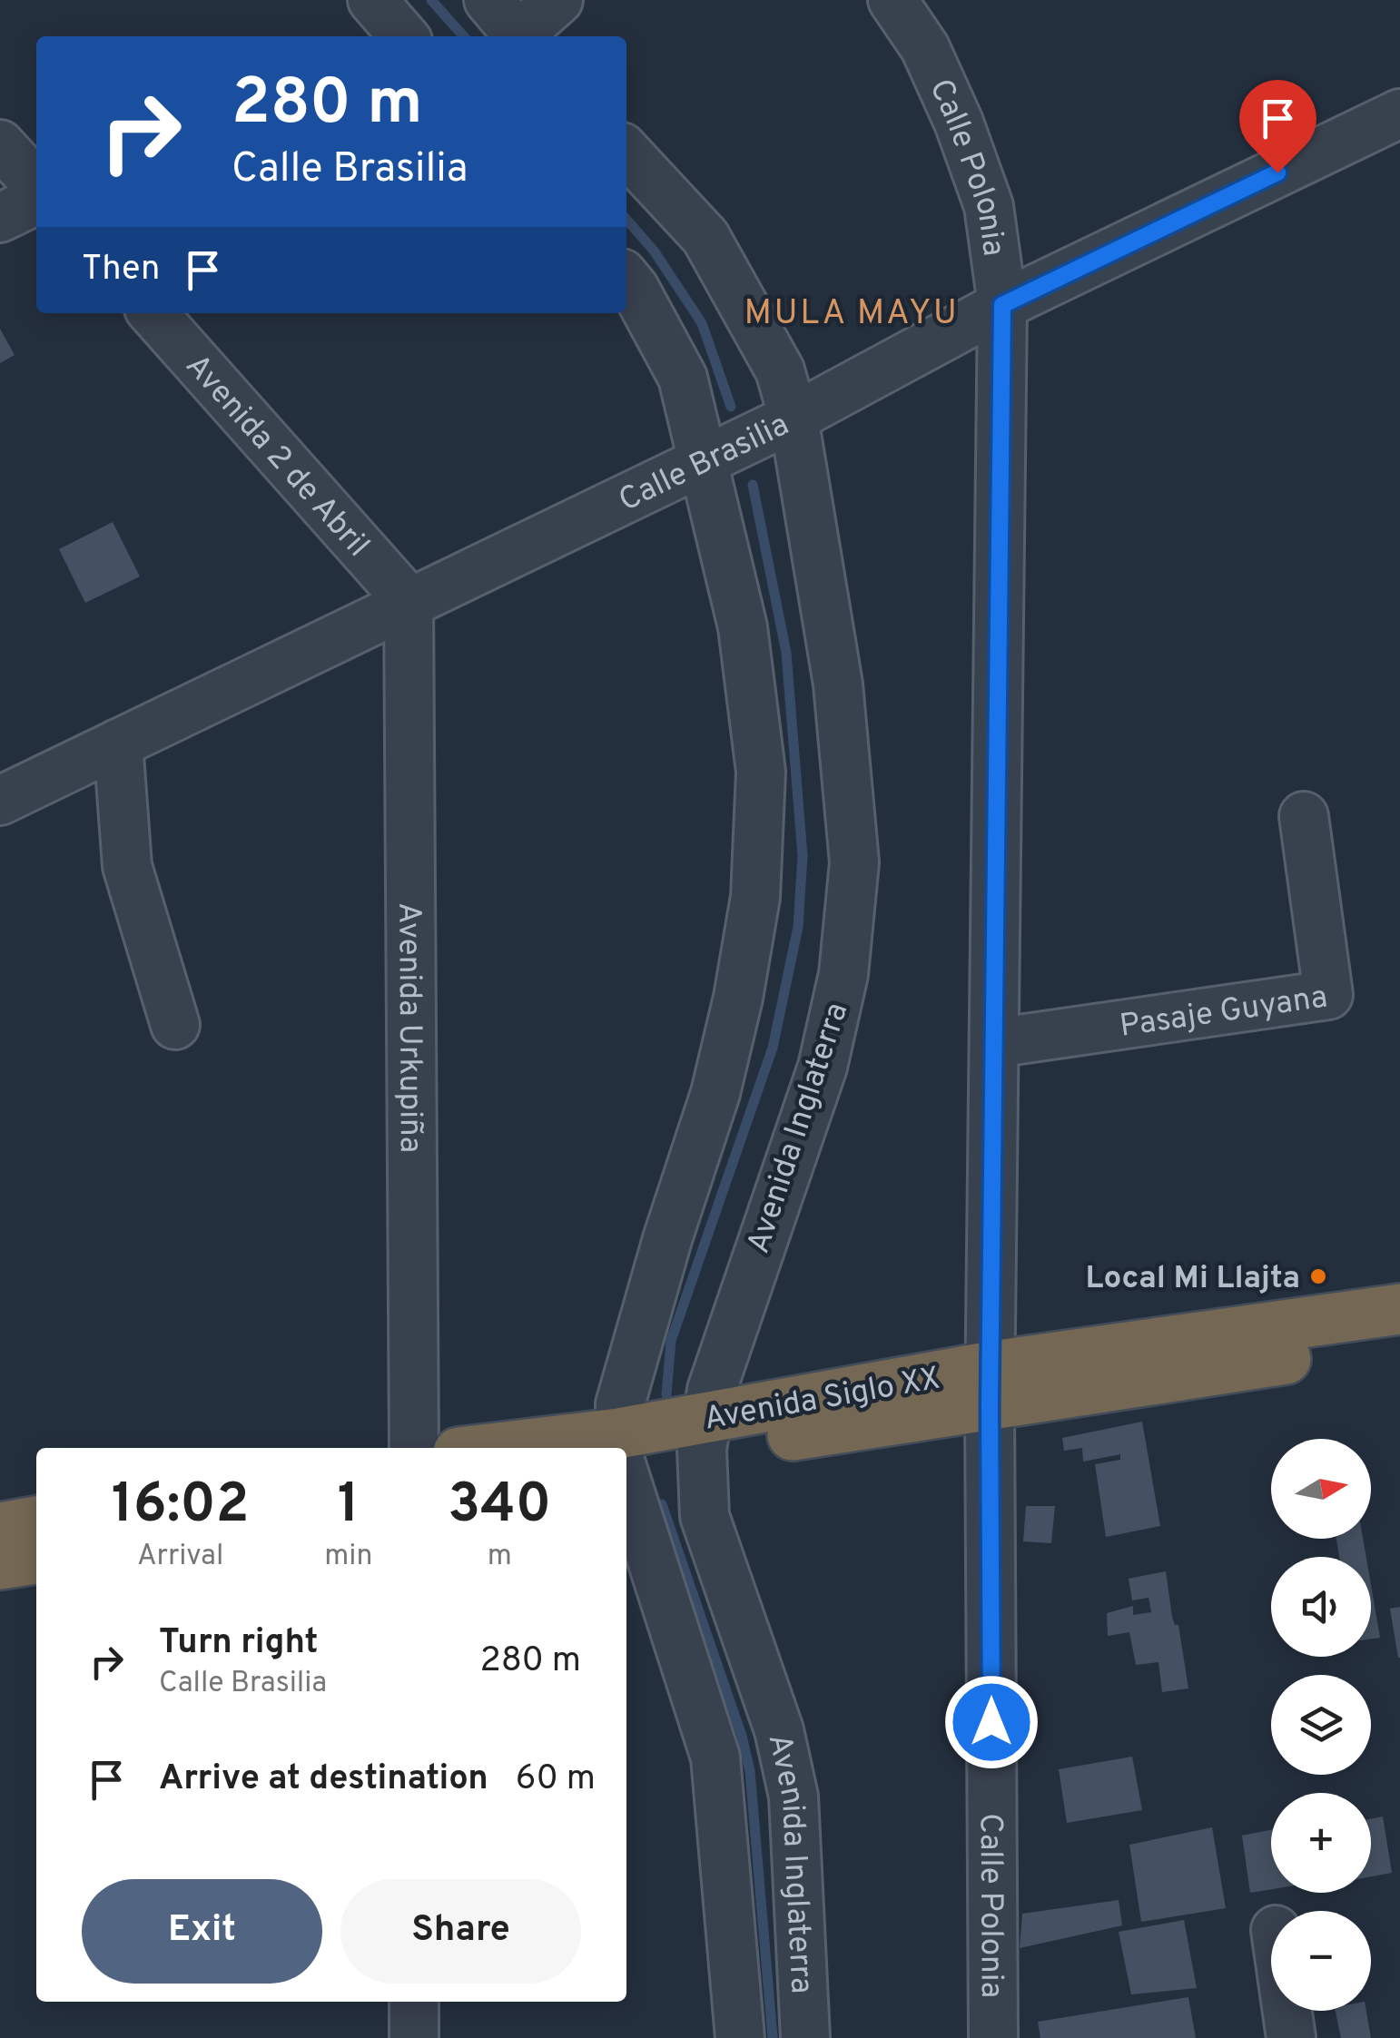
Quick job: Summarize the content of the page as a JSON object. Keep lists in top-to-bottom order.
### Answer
{
  "streets": {
    "highway": ["Avenida Siglo XX"],
    "street": [
      "Calle Polonia",
      "Avenida 2 de Abril",
      "Calle Brasilia",
      "Pasaje Guyana",
      "Avenida Urkupiña",
      "Avenida Inglaterra"
    ]
  },
  "crossings": [
    ["Calle Polonia", "Calle Brasilia"],
    ["Calle Polonia", "Pasaje Guyana"],
    ["Calle Polonia", "Avenida Siglo XX"],
    ["Avenida 2 de Abril", "Calle Brasilia"],
    ["Avenida 2 de Abril", "Avenida Urkupiña"],
    ["Calle Brasilia", "Avenida Urkupiña"],
    ["Calle Brasilia", "Avenida Inglaterra"],
    ["Avenida Inglaterra", "Avenida Siglo XX"]
  ],
  "districts": ["MULA MAYU"],
  "places": ["Local Mi Llajta"],
  "north": "right",
  "page": {
    "turn": ["280 m", "Calle Brasilia"],
    "then": "Then",
    "map_buttons": ["+", "−"],
    "eta": [
      "16:02",
      "Arrival",
      "1",
      "min",
      "340",
      "m"
    ],
    "list": [
      {
        "name": "Turn right",
        "note": "Calle Brasilia",
        "value": "280 m"
      },
      {
        "name": "Arrive at destination",
        "value": "60 m"
      }
    ],
    "buttons": ["Exit", "Share"]
  }
}
